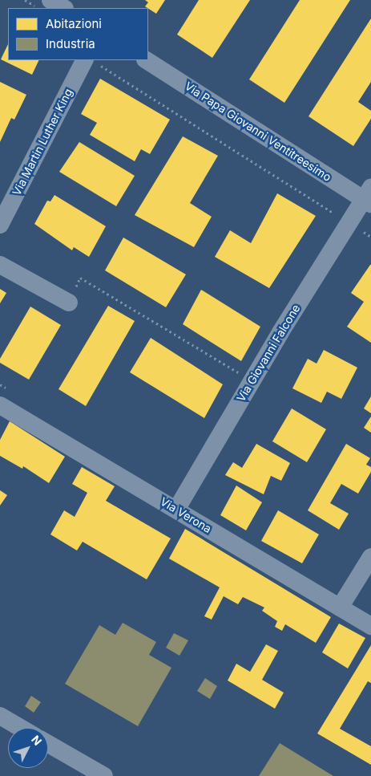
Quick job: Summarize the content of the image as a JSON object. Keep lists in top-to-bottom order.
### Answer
{
  "streets": {
    "street": [
      "Via Papa Giovanni Ventitreesimo",
      "Via Martin Luther King",
      "Via Giovanni Falcone",
      "Via Verona"
    ]
  },
  "crossings": [
    ["Via Papa Giovanni Ventitreesimo", "Via Giovanni Falcone"],
    ["Via Giovanni Falcone", "Via Verona"]
  ],
  "legend": ["Abitazioni", "Industria"],
  "north": "top right"
}
